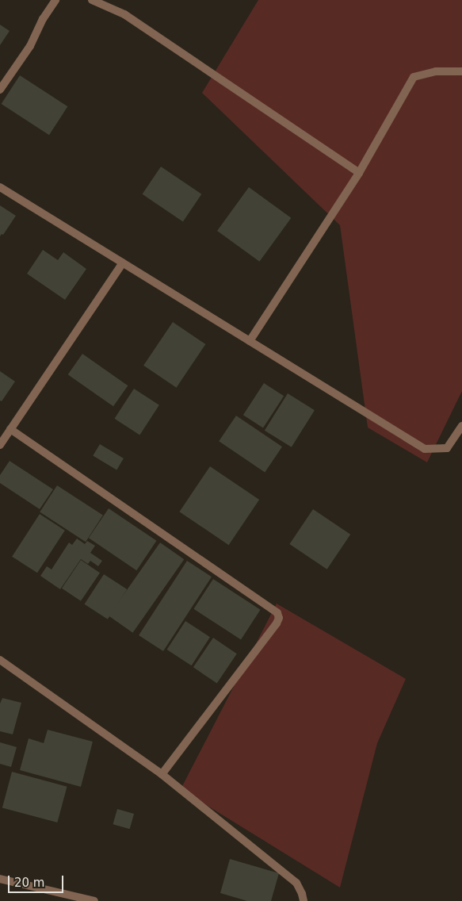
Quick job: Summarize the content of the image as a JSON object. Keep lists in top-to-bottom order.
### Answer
{
  "scale_bar": "20 m"
}
